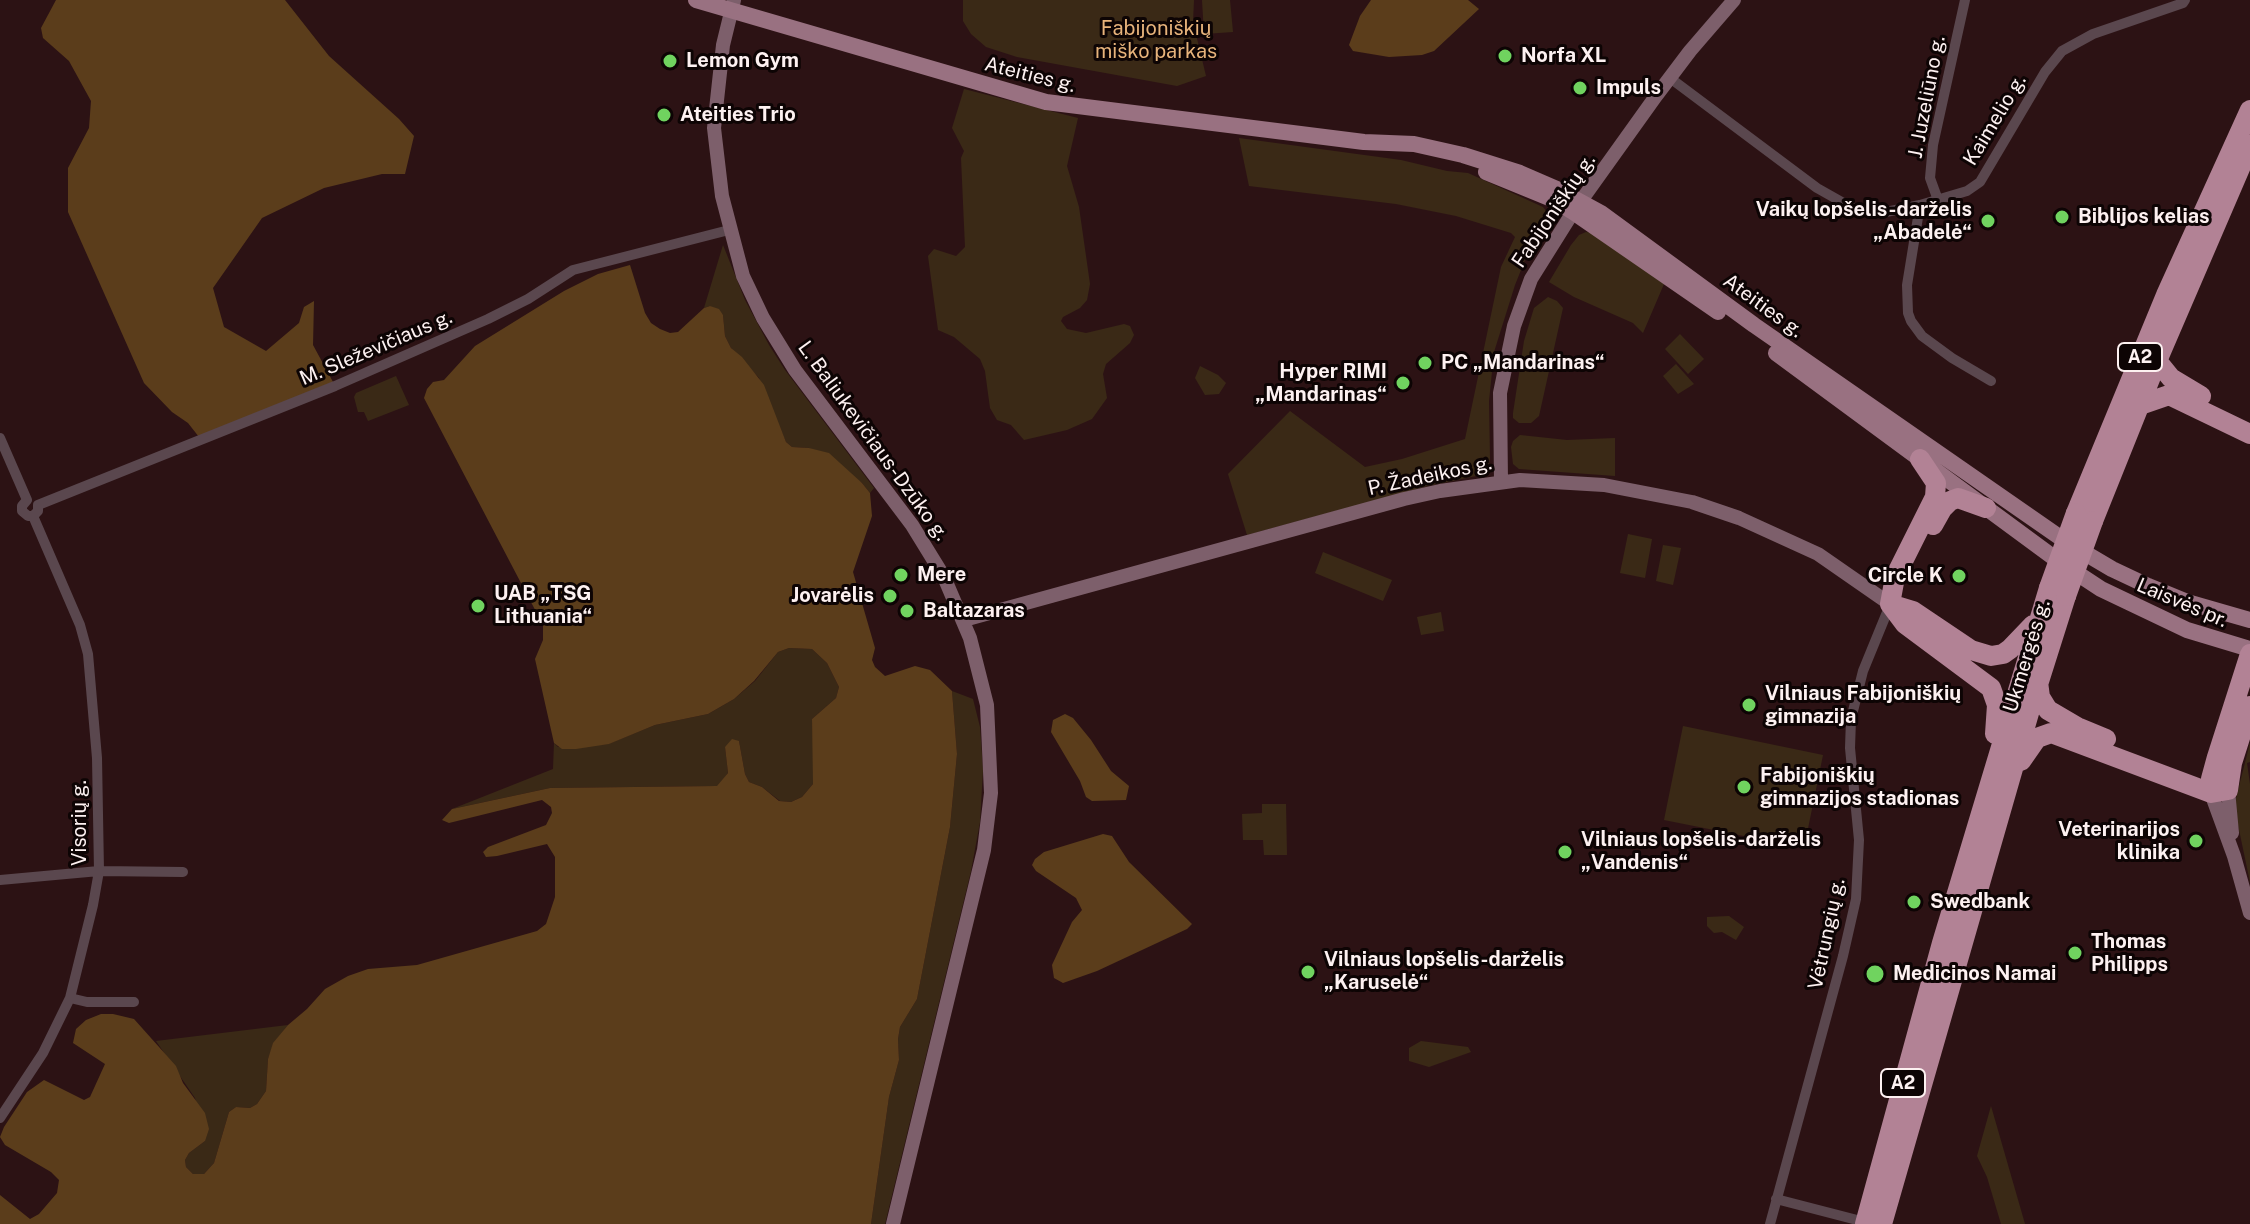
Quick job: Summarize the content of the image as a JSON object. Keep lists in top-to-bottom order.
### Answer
{
  "streets": {
    "highway": ["A2", "Ukmergės g."],
    "main road": ["Ateities g.", "Laisvės pr."],
    "street": [
      "J. Juzeliūno g.",
      "Kaimelio g.",
      "Fabijoniškių g.",
      "M. Sleževičiaus g.",
      "L. Baliukevičiaus-Dzūko g.",
      "P. Žadeikos g.",
      "Visorių g.",
      "Vėtrungių g."
    ]
  },
  "crossings": [
    ["Ateities g.", "Fabijoniškių g."],
    ["Ateities g.", "L. Baliukevičiaus-Dzūko g."],
    ["Ateities g.", "Laisvės pr."],
    ["J. Juzeliūno g.", "Kaimelio g."],
    ["Kaimelio g.", "Fabijoniškių g."],
    ["Fabijoniškių g.", "P. Žadeikos g."],
    ["M. Sleževičiaus g.", "L. Baliukevičiaus-Dzūko g."],
    ["M. Sleževičiaus g.", "Visorių g."],
    ["L. Baliukevičiaus-Dzūko g.", "P. Žadeikos g."],
    ["P. Žadeikos g.", "Vėtrungių g."]
  ],
  "parks": ["Fabijoniškių miško parkas"],
  "places": [
    "Norfa XL",
    "Lemon Gym",
    "Impuls",
    "Ateities Trio",
    "Biblijos kelias",
    "Vaikų lopšelis-darželis „Abadelė“",
    "PC „Mandarinas“",
    "Hyper RIMI „Mandarinas“",
    "Mere",
    "Circle K",
    "Jovarėlis",
    "UAB „TSG Lithuania“",
    "Baltazaras",
    "Vilniaus Fabijoniškių gimnazija",
    "Fabijoniškių gimnazijos stadionas",
    "Veterinarijos klinika",
    "Vilniaus lopšelis-darželis „Vandenis“",
    "Swedbank",
    "Thomas Philipps",
    "Vilniaus lopšelis-darželis „Karuselė“",
    "Medicinos Namai"
  ]
}
